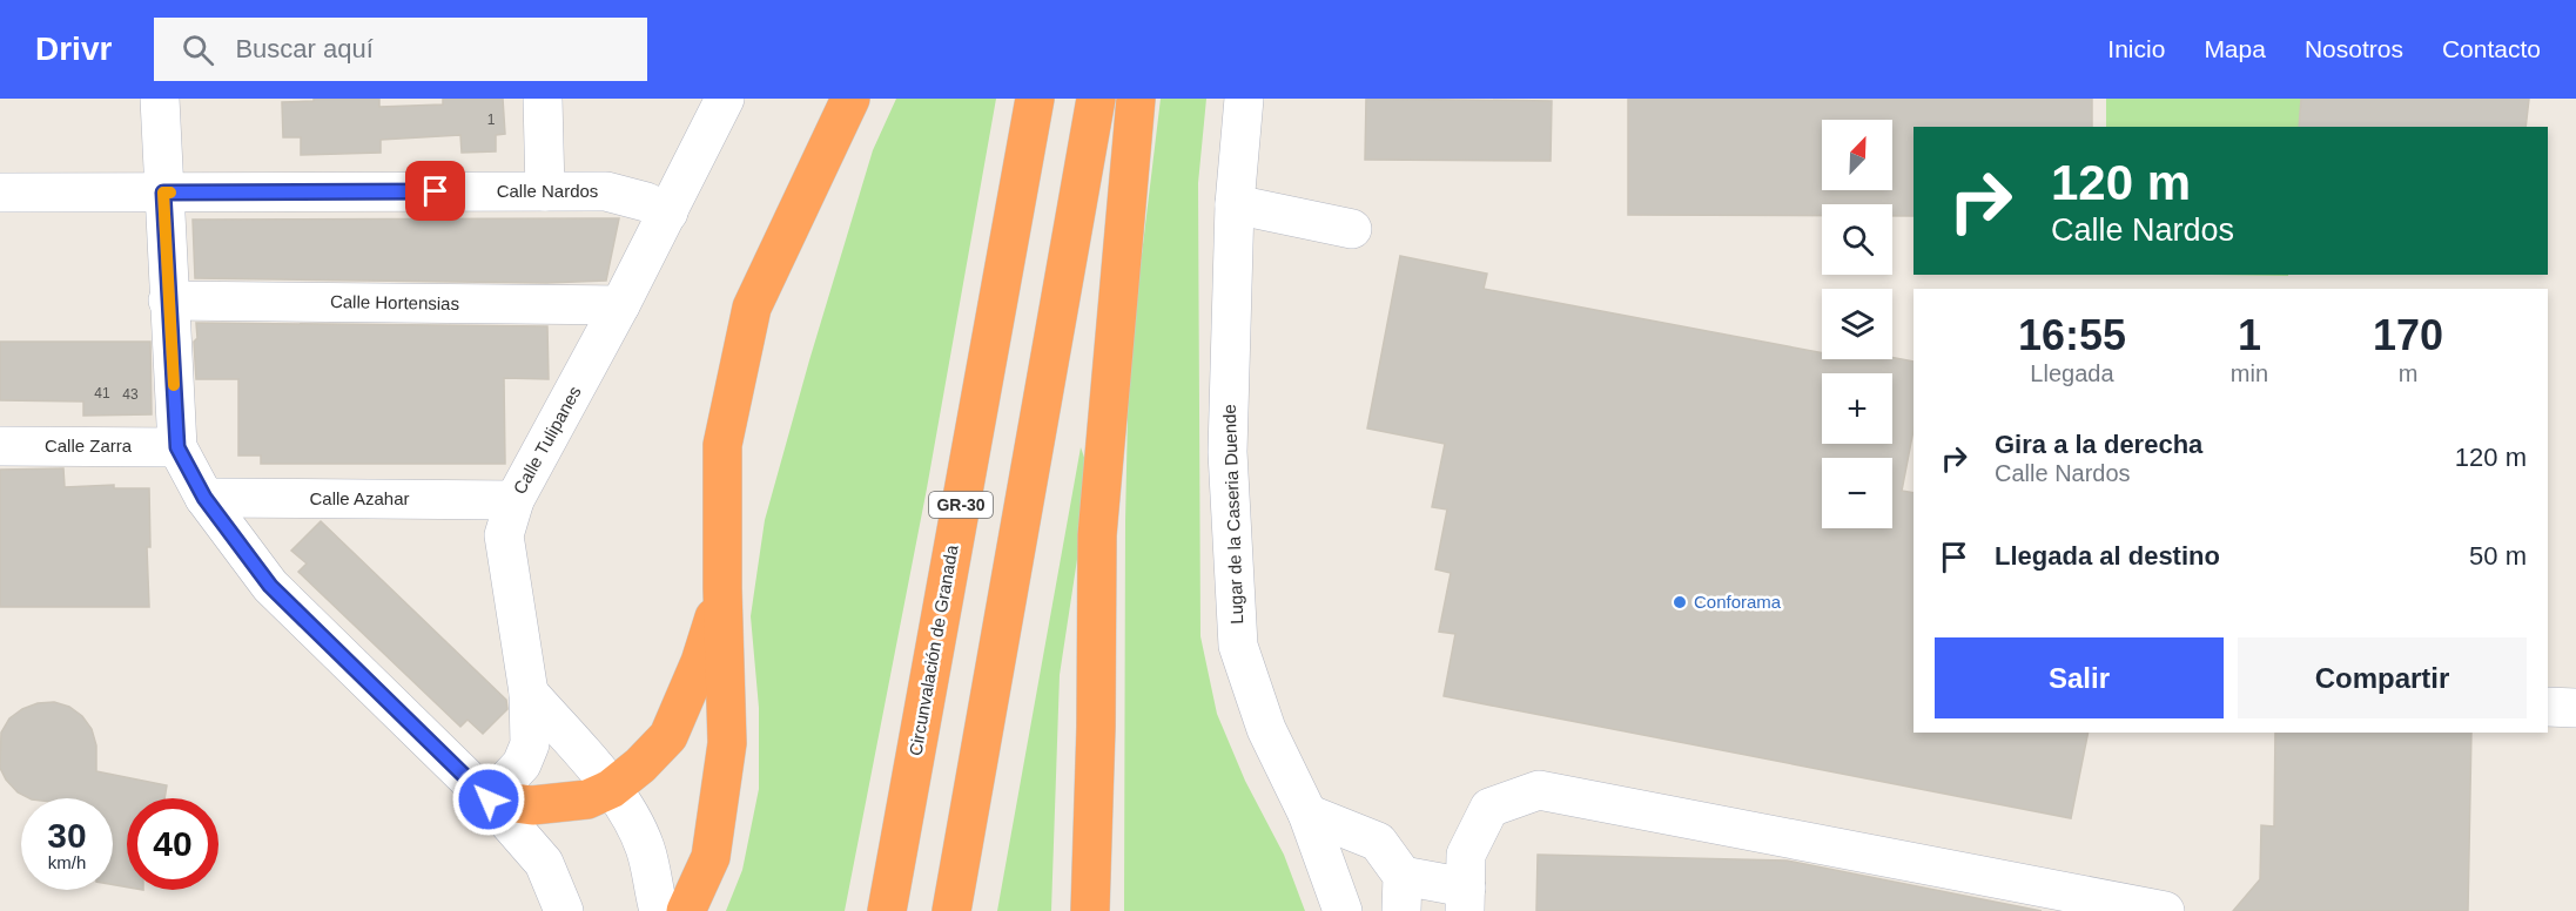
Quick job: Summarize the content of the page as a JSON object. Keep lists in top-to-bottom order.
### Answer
{
  "streets": {
    "highway": ["GR-30", "Circunvalación de Granada"],
    "street": [
      "Calle Nardos",
      "Calle Hortensias",
      "Calle Tulipanes",
      "Calle Zarra",
      "Calle Azahar",
      "Lugar de la Caseria Duende"
    ]
  },
  "crossings": [
    ["Calle Nardos", "Calle Tulipanes"],
    ["Calle Hortensias", "Calle Tulipanes"],
    ["Calle Tulipanes", "Calle Azahar"]
  ],
  "places": ["Conforama"],
  "house_numbers": ["1", "41", "43"],
  "north": "top right",
  "page": {
    "header": "Drivr",
    "search": "Buscar aquí",
    "nav": [
      "Inicio",
      "Mapa",
      "Nosotros",
      "Contacto"
    ],
    "map_buttons": ["+", "−"],
    "turn": ["120 m", "Calle Nardos"],
    "eta": [
      "16:55",
      "Llegada",
      "1",
      "min",
      "170",
      "m"
    ],
    "list": [
      {
        "name": "Gira a la derecha",
        "note": "Calle Nardos",
        "value": "120 m"
      },
      {
        "name": "Llegada al destino",
        "value": "50 m"
      }
    ],
    "buttons": ["Salir", "Compartir"],
    "speed": "30 km/h",
    "limit": "40"
  }
}
